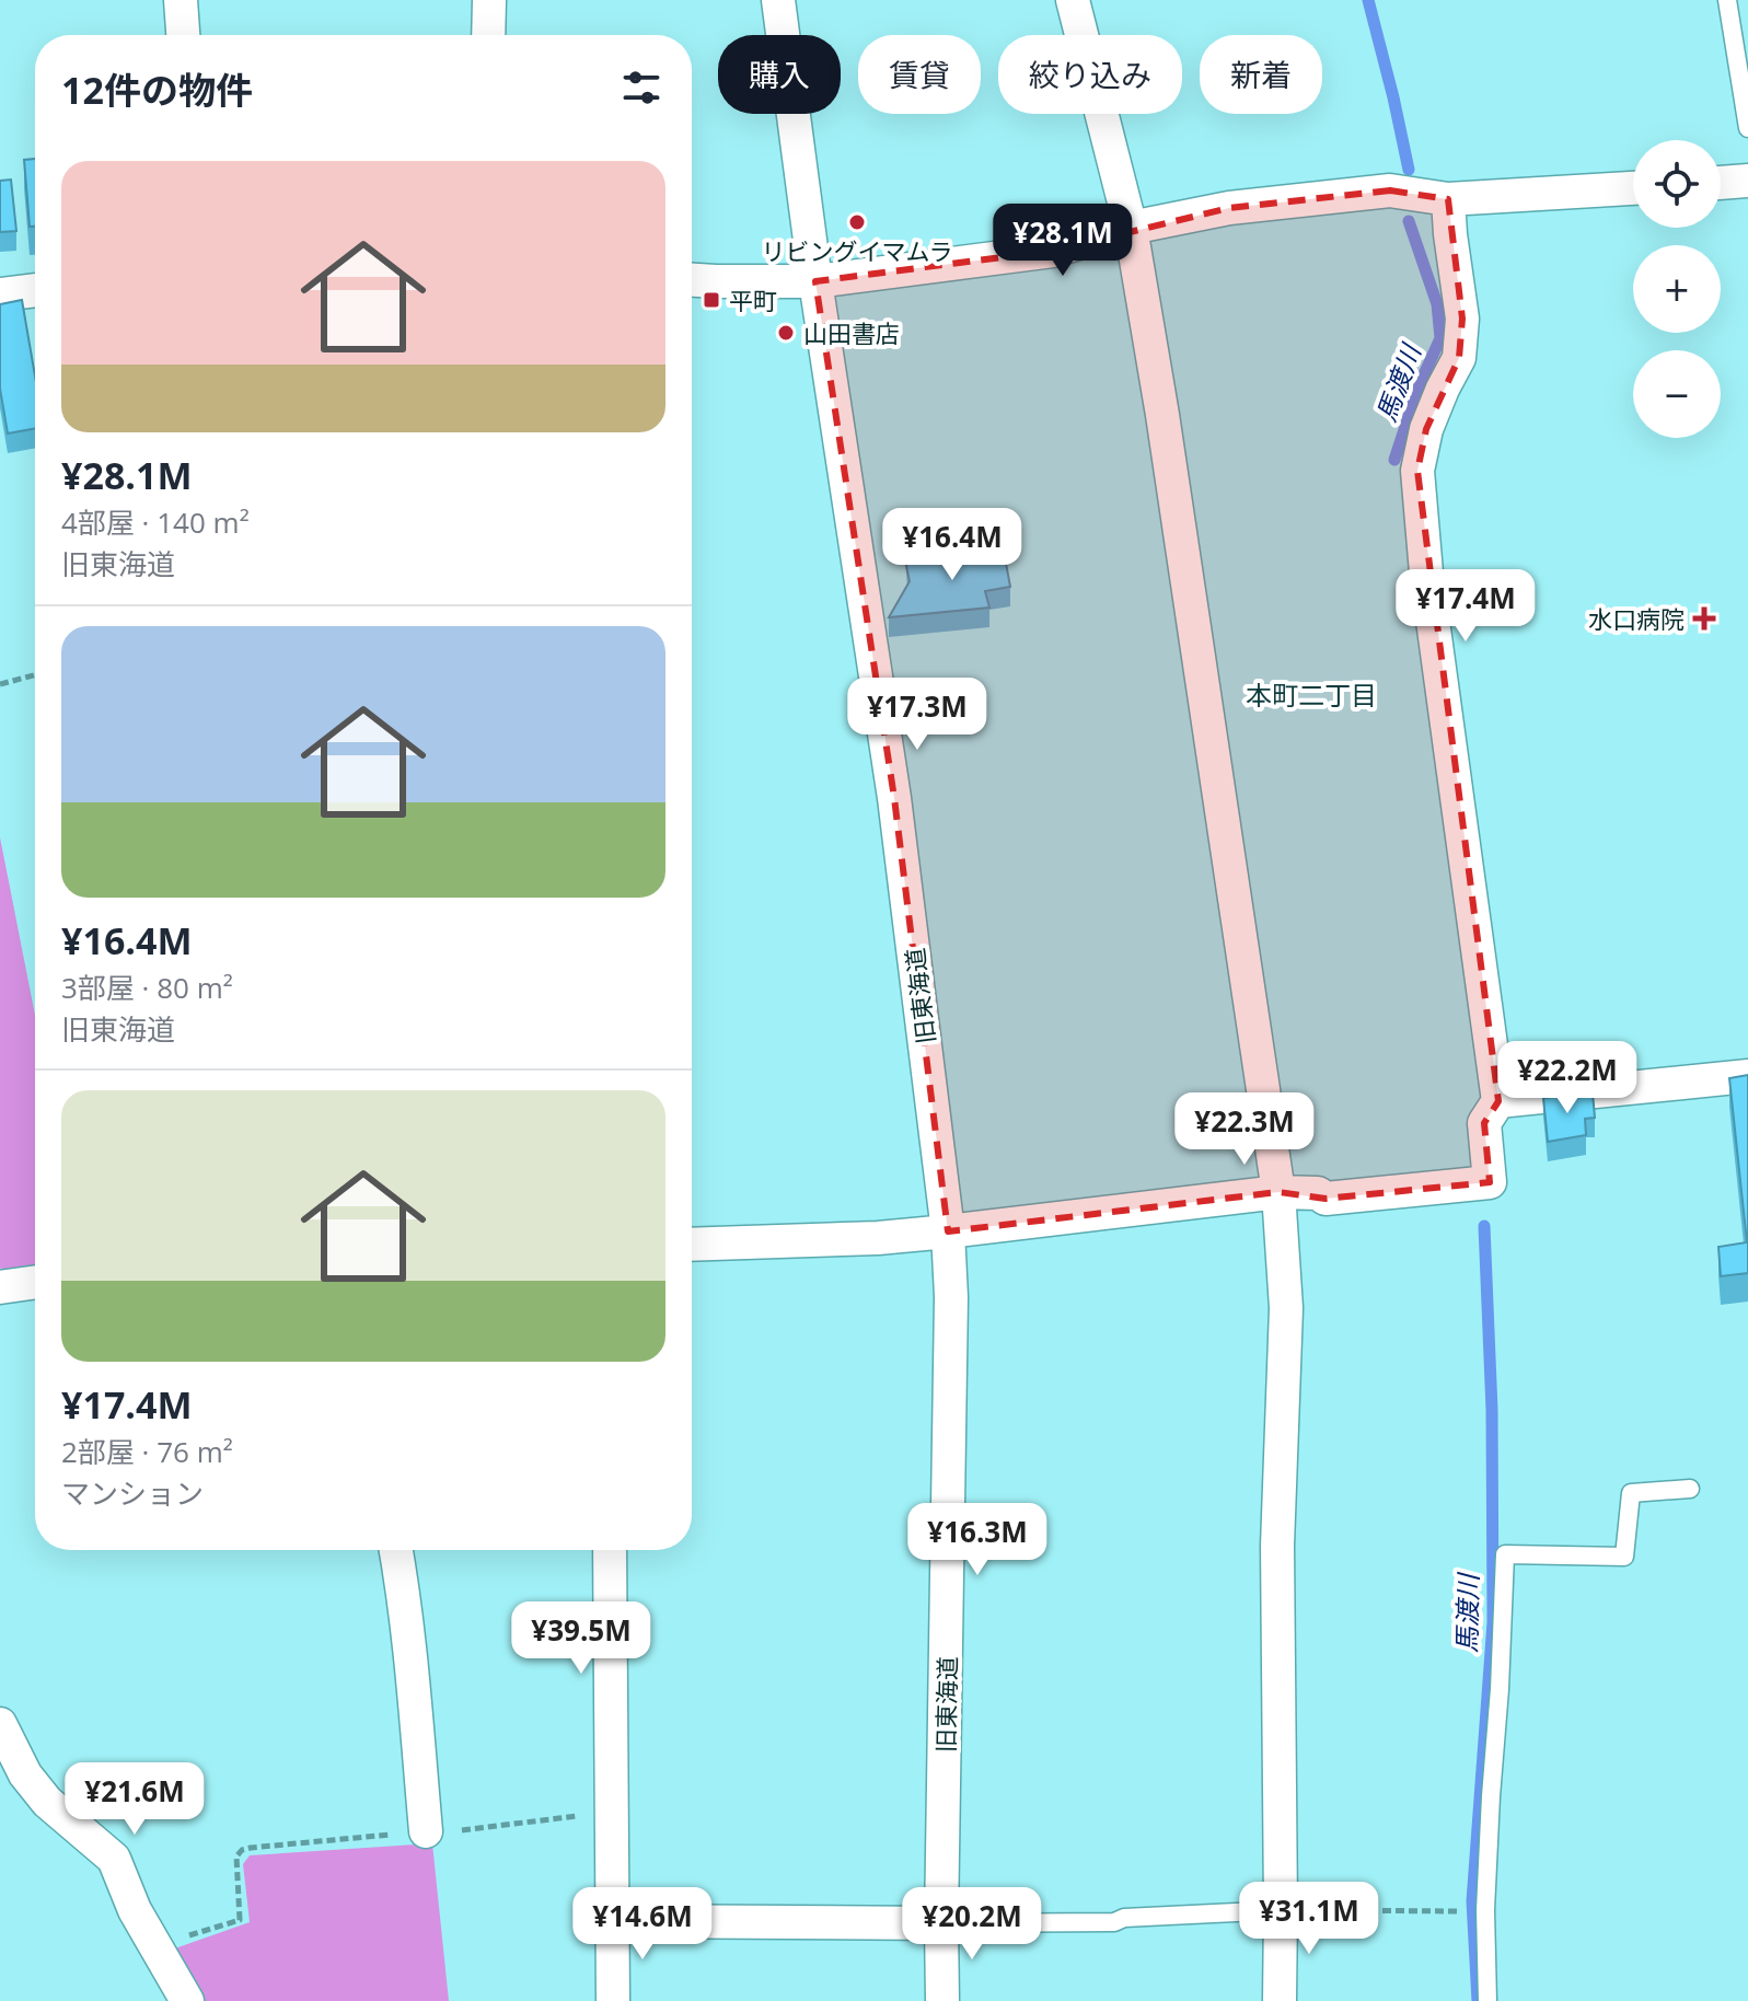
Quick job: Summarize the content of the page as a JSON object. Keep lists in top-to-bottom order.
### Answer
{
  "streets": {
    "street": ["旧東海道"]
  },
  "districts": ["本町二丁目"],
  "water": ["馬渡川"],
  "places": {
    "other": ["リビングイマムラ", "山田書店"],
    "transit": ["平町"],
    "health": ["水口病院"]
  },
  "page": {
    "chip": [
      "購入",
      "賃貸",
      "絞り込み",
      "新着"
    ],
    "heading": "12件の物件",
    "map_buttons": ["+", "−"],
    "list": [
      {
        "name": "¥28.1M",
        "note": "4部屋 · 140 m² · 旧東海道"
      },
      {
        "name": "¥16.4M",
        "note": "3部屋 · 80 m² · 旧東海道"
      },
      {
        "name": "¥17.4M",
        "note": "2部屋 · 76 m² · マンション"
      }
    ],
    "price": [
      "¥28.1M",
      "¥16.4M",
      "¥17.4M",
      "¥17.3M",
      "¥22.2M",
      "¥22.3M",
      "¥16.3M",
      "¥39.5M",
      "¥21.6M",
      "¥31.1M",
      "¥14.6M",
      "¥20.2M"
    ]
  }
}
